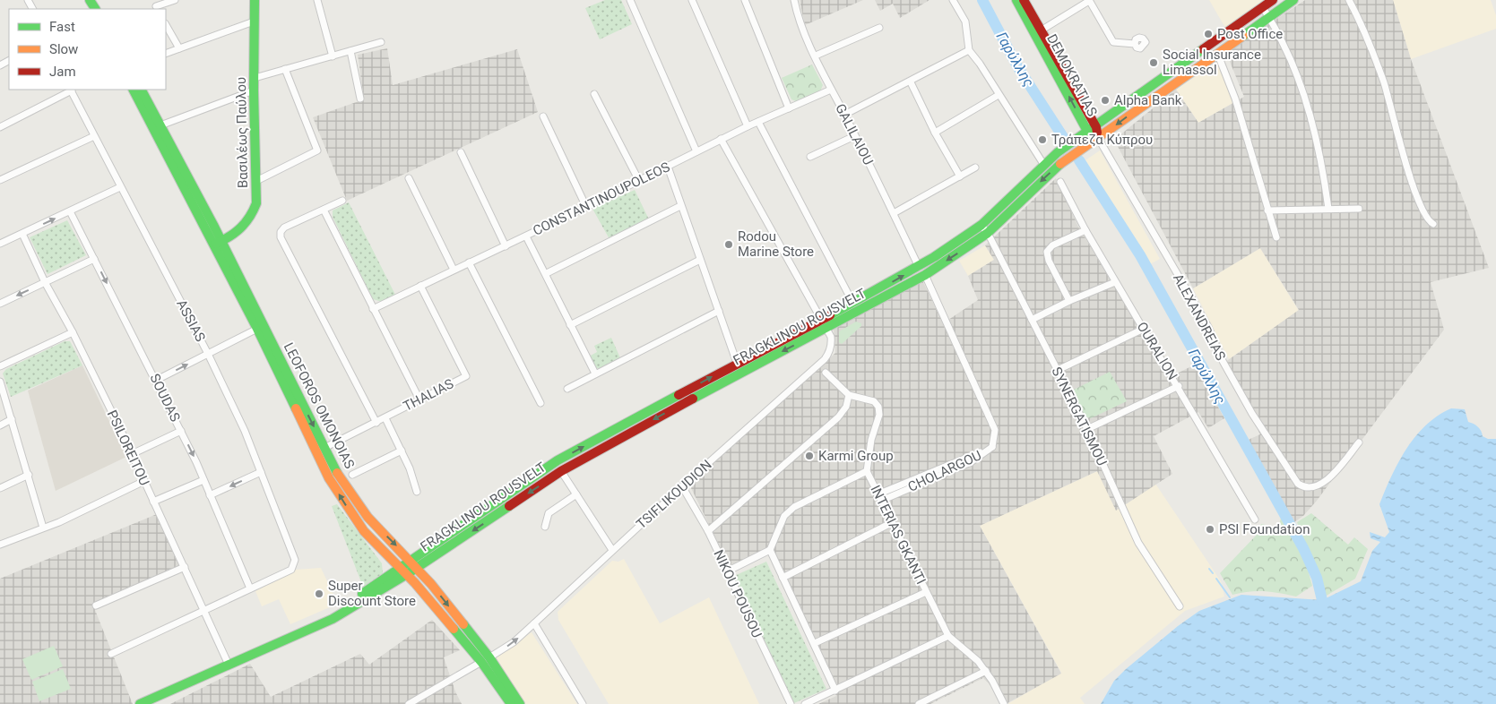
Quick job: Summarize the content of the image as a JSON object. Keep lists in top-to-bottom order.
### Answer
{
  "streets": {
    "main road": [
      "DEMOKRATIAS",
      "Βασιλέως Παύλου",
      "FRAGKLINOU ROUSVELT",
      "LEOFOROS OMONOIAS"
    ],
    "street": [
      "GALILAIOU",
      "CONSTANTINOUPOLEOS",
      "ALEXANDREIAS",
      "ASSIAS",
      "OURALION",
      "THALIAS",
      "SOUDAS",
      "SYNERGATISMOU",
      "PSILOREITOU",
      "CHOLARGOU",
      "TSIFLIKOUDION",
      "INTERIAS GKANTI",
      "NIKOU POUSOU"
    ]
  },
  "crossings": [
    ["DEMOKRATIAS", "ALEXANDREIAS"],
    ["DEMOKRATIAS", "FRAGKLINOU ROUSVELT"],
    ["Βασιλέως Παύλου", "LEOFOROS OMONOIAS"],
    ["GALILAIOU", "CONSTANTINOUPOLEOS"],
    ["GALILAIOU", "FRAGKLINOU ROUSVELT"],
    ["CONSTANTINOUPOLEOS", "THALIAS"],
    ["CONSTANTINOUPOLEOS", "TSIFLIKOUDION"],
    ["ALEXANDREIAS", "FRAGKLINOU ROUSVELT"],
    ["ASSIAS", "SOUDAS"],
    ["FRAGKLINOU ROUSVELT", "LEOFOROS OMONOIAS"],
    ["FRAGKLINOU ROUSVELT", "SYNERGATISMOU"],
    ["FRAGKLINOU ROUSVELT", "PSILOREITOU"],
    ["FRAGKLINOU ROUSVELT", "CHOLARGOU"],
    ["FRAGKLINOU ROUSVELT", "TSIFLIKOUDION"],
    ["THALIAS", "LEOFOROS OMONOIAS"],
    ["LEOFOROS OMONOIAS", "TSIFLIKOUDION"],
    ["CHOLARGOU", "INTERIAS GKANTI"],
    ["TSIFLIKOUDION", "NIKOU POUSOU"]
  ],
  "one_way": ["SOUDAS"],
  "water": ["Γαρύλλης"],
  "places": [
    "Post Office",
    "Social Insurance Limassol",
    "Alpha Bank",
    "Τράπεζα Κύπρου",
    "Rodou Marine Store",
    "Karmi Group",
    "PSI Foundation",
    "Super Discount Store"
  ],
  "legend": ["Fast", "Slow", "Jam"]
}
